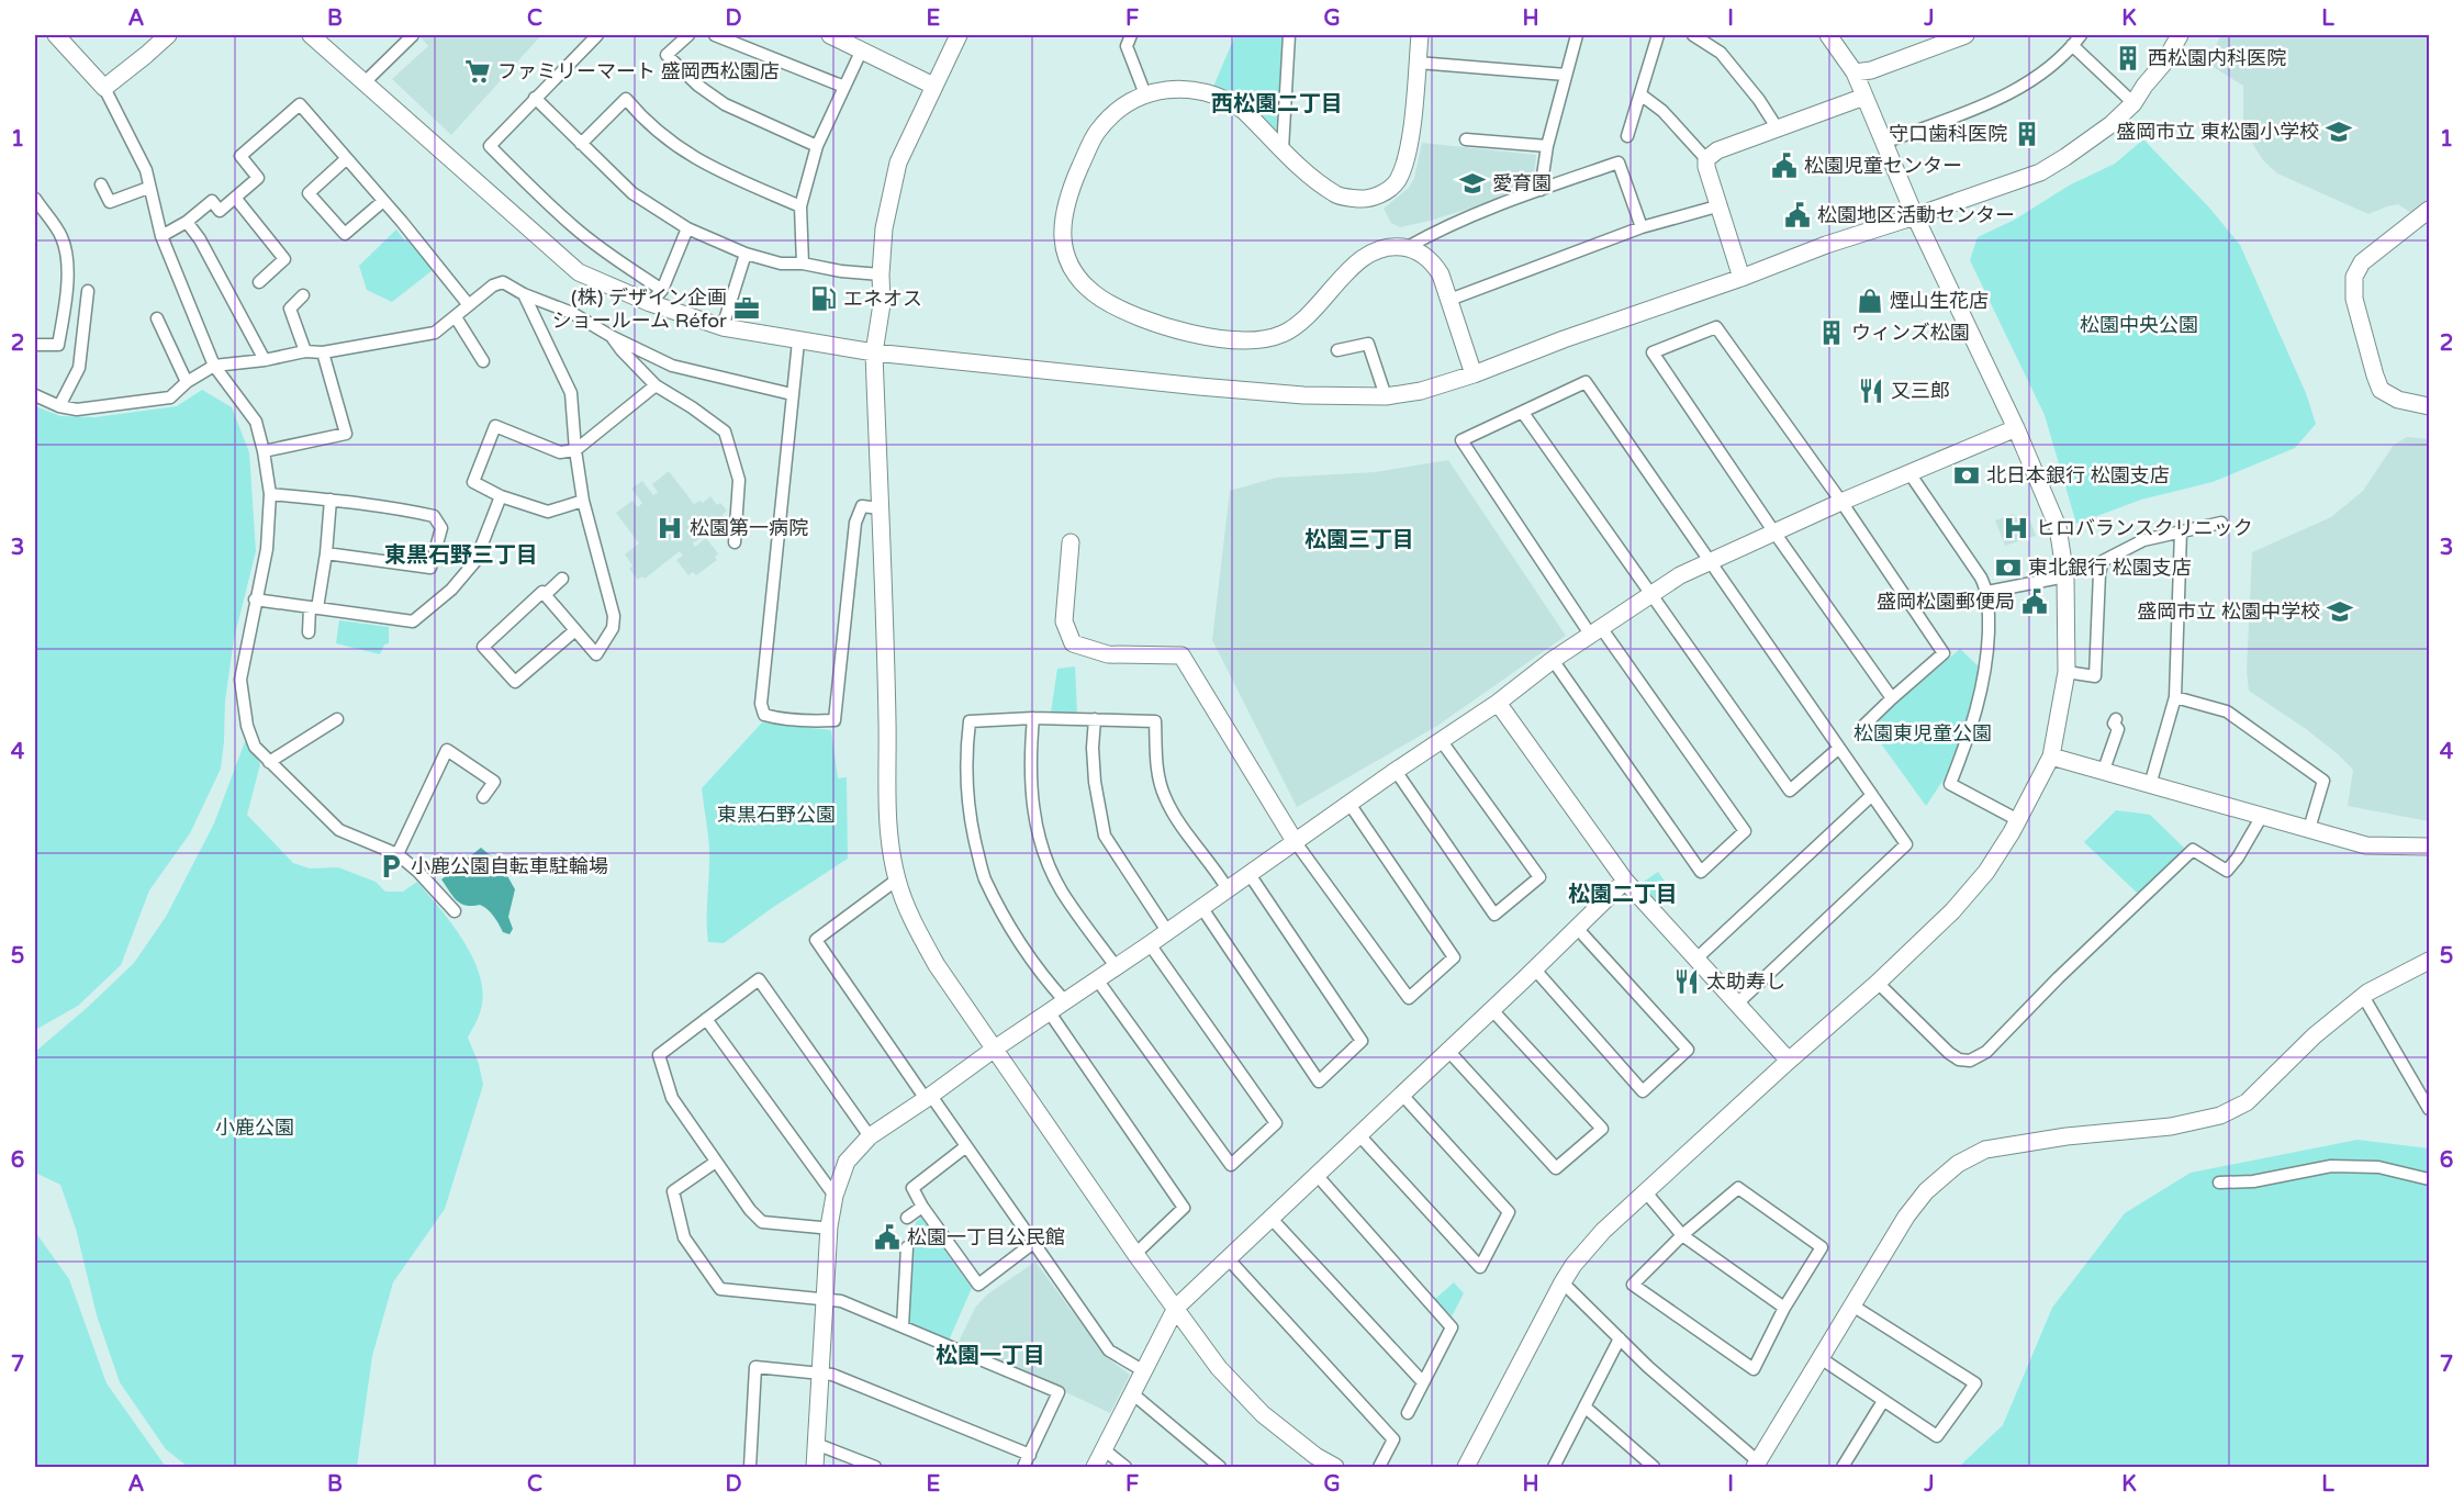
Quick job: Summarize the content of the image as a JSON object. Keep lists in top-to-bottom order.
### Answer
{
  "districts": [
    "西松園二丁目",
    "松園三丁目",
    "東黒石野三丁目",
    "松園二丁目",
    "松園一丁目"
  ],
  "parks": [
    "松園中央公園",
    "松園東児童公園",
    "東黒石野公園",
    "小鹿公園"
  ],
  "places": {
    "building": ["西松園内科医院", "守口歯科医院", "ウィンズ松園"],
    "supermarket": ["ファミリーマート 盛岡西松園店"],
    "school or university": ["盛岡市立 東松園小学校", "愛育園", "盛岡市立 松園中学校"],
    "public building": [
      "松園児童センター",
      "松園地区活動センター",
      "盛岡松園郵便局",
      "松園一丁目公民館"
    ],
    "fuel station": ["エネオス"],
    "shop": ["煙山生花店"],
    "office": ["(株) デザイン企画 ショールーム Réfor"],
    "restaurant": ["又三郎", "太助寿し"],
    "bank": ["北日本銀行 松園支店", "東北銀行 松園支店"],
    "hospital": ["松園第一病院", "ヒロバランスクリニック"],
    "parking": ["小鹿公園自転車駐輪場"]
  },
  "grid": {
    "columns": [
      "A",
      "B",
      "C",
      "D",
      "E",
      "F",
      "G",
      "H",
      "I",
      "J",
      "K",
      "L"
    ],
    "rows": [
      "1",
      "2",
      "3",
      "4",
      "5",
      "6",
      "7"
    ]
  }
}
